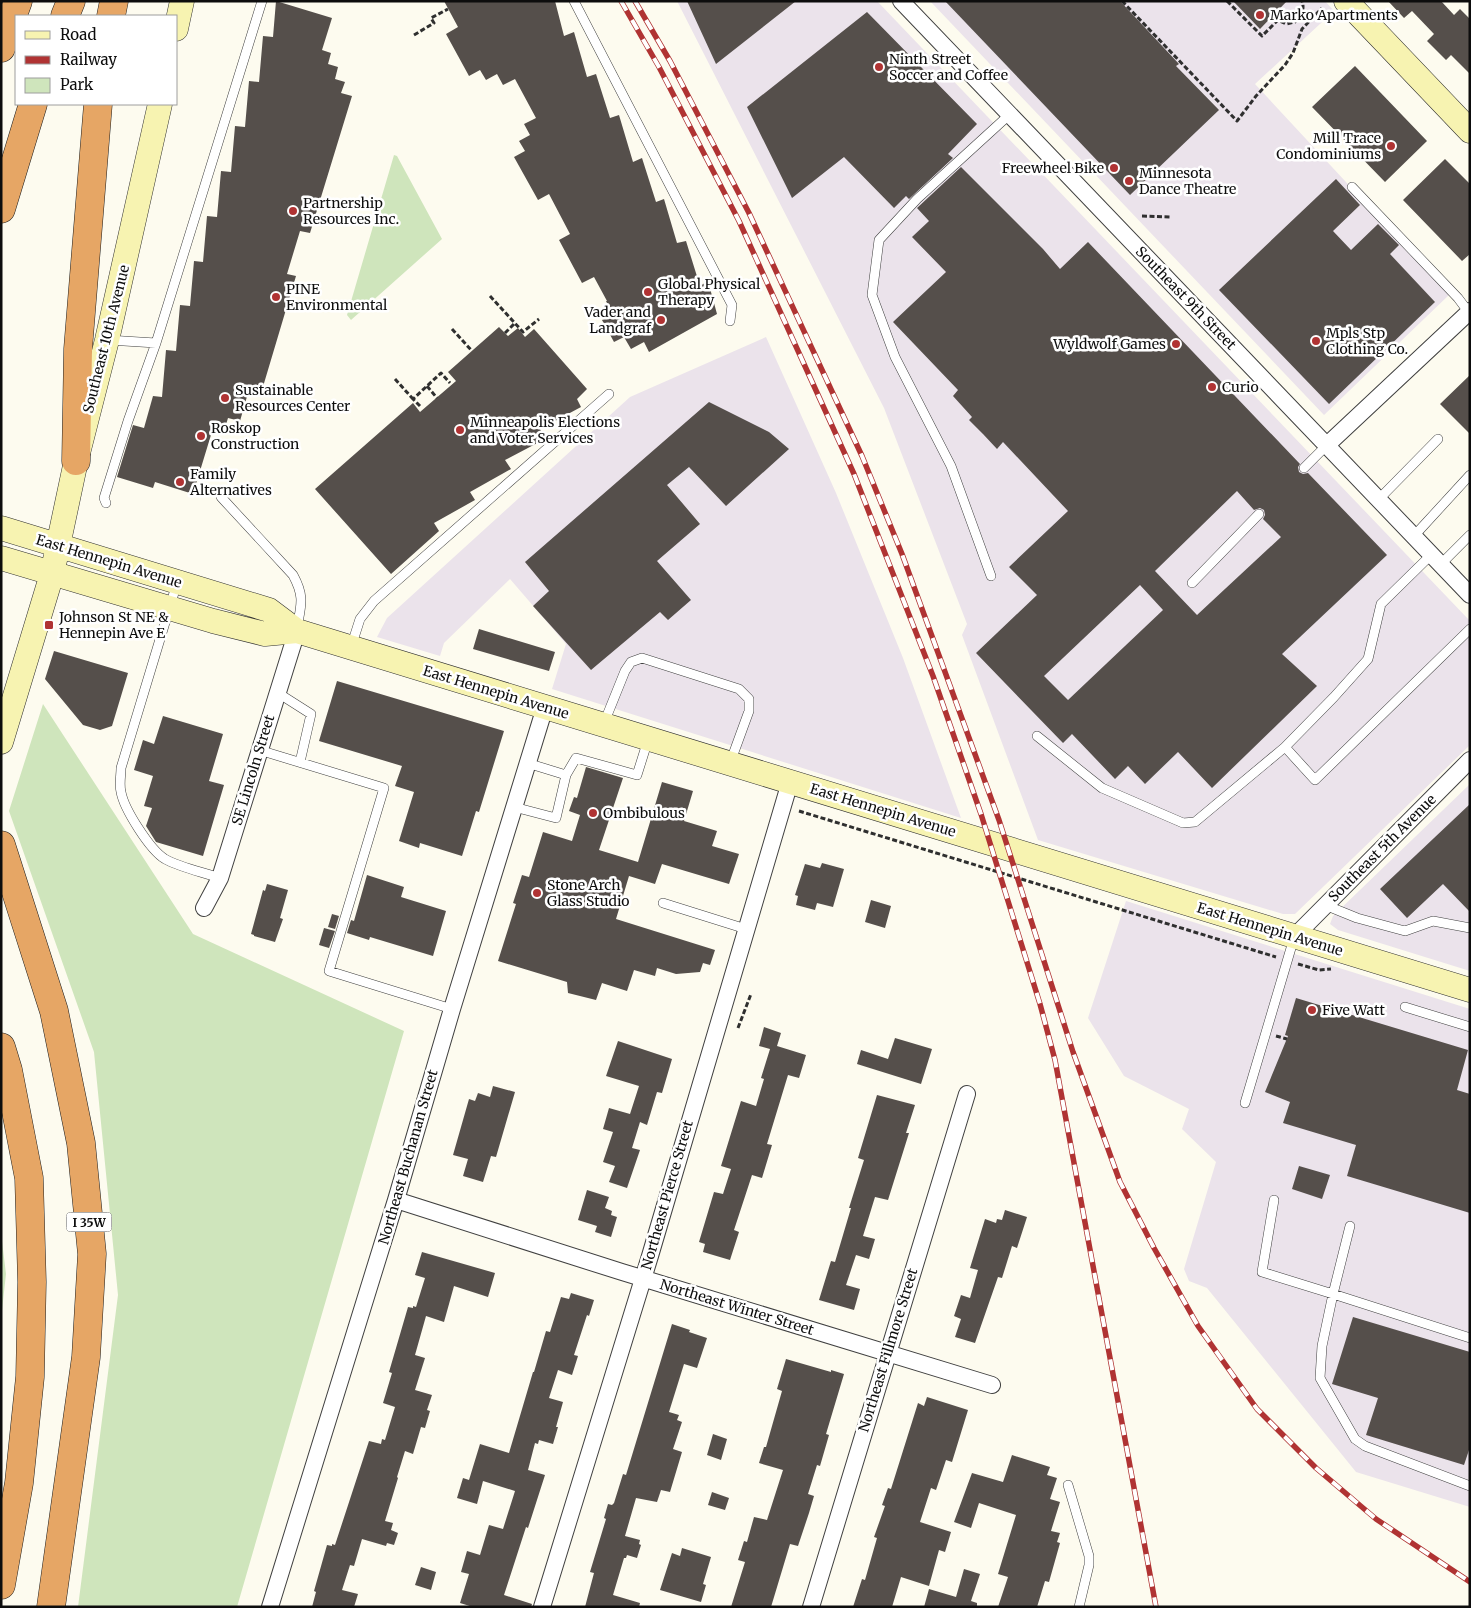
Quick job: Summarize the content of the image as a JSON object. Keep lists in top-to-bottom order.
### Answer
{
  "streets": {
    "highway": ["I 35W"],
    "main road": ["Southeast 10th Avenue", "East Hennepin Avenue"],
    "street": [
      "Southeast 9th Street",
      "SE Lincoln Street",
      "Southeast 5th Avenue",
      "Northeast Buchanan Street",
      "Northeast Pierce Street",
      "Northeast Winter Street",
      "Northeast Fillmore Street"
    ]
  },
  "crossings": [
    ["Southeast 10th Avenue", "East Hennepin Avenue"],
    ["East Hennepin Avenue", "SE Lincoln Street"],
    ["East Hennepin Avenue", "Southeast 5th Avenue"],
    ["East Hennepin Avenue", "Northeast Buchanan Street"],
    ["East Hennepin Avenue", "Northeast Pierce Street"],
    ["Northeast Buchanan Street", "Northeast Winter Street"],
    ["Northeast Pierce Street", "Northeast Winter Street"],
    ["Northeast Winter Street", "Northeast Fillmore Street"]
  ],
  "places": {
    "other": [
      "Marko Apartments",
      "Ninth Street Soccer and Coffee",
      "Mill Trace Condominiums",
      "Freewheel Bike",
      "Minnesota Dance Theatre",
      "Partnership Resources Inc.",
      "Global Physical Therapy",
      "PINE Environmental",
      "Vader and Landgraf",
      "Mpls Stp Clothing Co.",
      "Wyldwolf Games",
      "Curio",
      "Sustainable Resources Center",
      "Minneapolis Elections and Voter Services",
      "Roskop Construction",
      "Family Alternatives",
      "Ombibulous",
      "Stone Arch Glass Studio",
      "Five Watt"
    ],
    "transit": ["Johnson St NE & Hennepin Ave E"]
  },
  "legend": ["Road", "Railway", "Park"]
}
